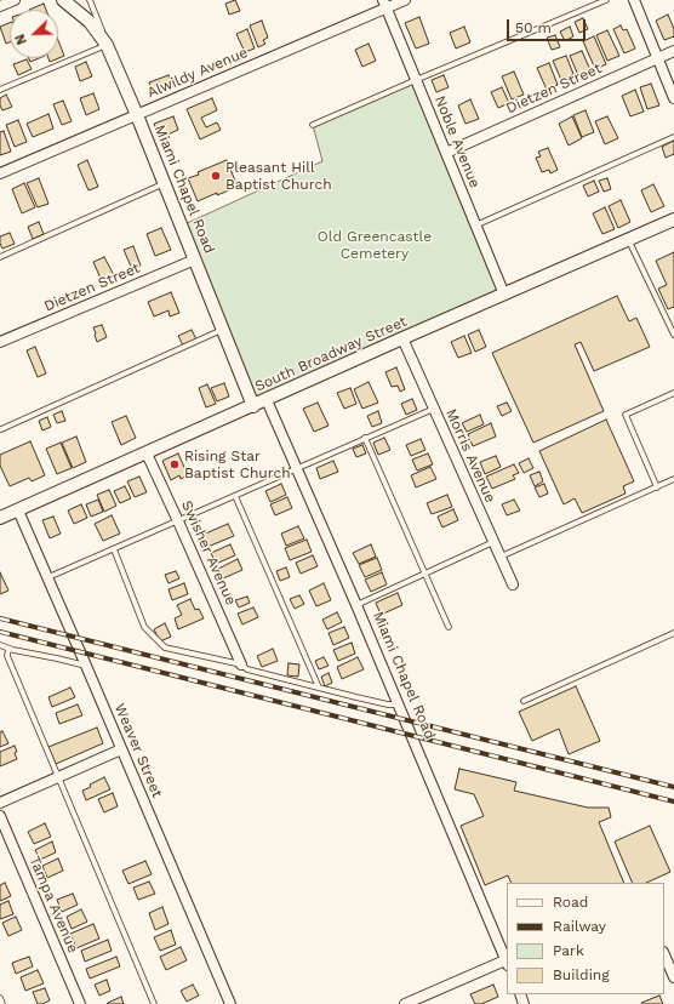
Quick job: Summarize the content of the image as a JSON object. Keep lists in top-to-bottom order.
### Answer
{
  "streets": {
    "street": [
      "Alwildy Avenue",
      "Dietzen Street",
      "Noble Avenue",
      "Miami Chapel Road",
      "South Broadway Street",
      "Morris Avenue",
      "Swisher Avenue",
      "Weaver Street",
      "Tampa Avenue"
    ]
  },
  "crossings": [
    ["Alwildy Avenue", "Noble Avenue"],
    ["Alwildy Avenue", "Miami Chapel Road"],
    ["Dietzen Street", "Noble Avenue"],
    ["Dietzen Street", "Miami Chapel Road"],
    ["Noble Avenue", "South Broadway Street"],
    ["Miami Chapel Road", "South Broadway Street"],
    ["South Broadway Street", "Morris Avenue"],
    ["South Broadway Street", "Swisher Avenue"],
    ["South Broadway Street", "Weaver Street"]
  ],
  "parks": ["Old Greencastle Cemetery"],
  "places": ["Pleasant Hill Baptist Church", "Rising Star Baptist Church"],
  "legend": [
    "Road",
    "Railway",
    "Park",
    "Building"
  ],
  "scale_bar": "50 m",
  "north": "bottom left"
}
